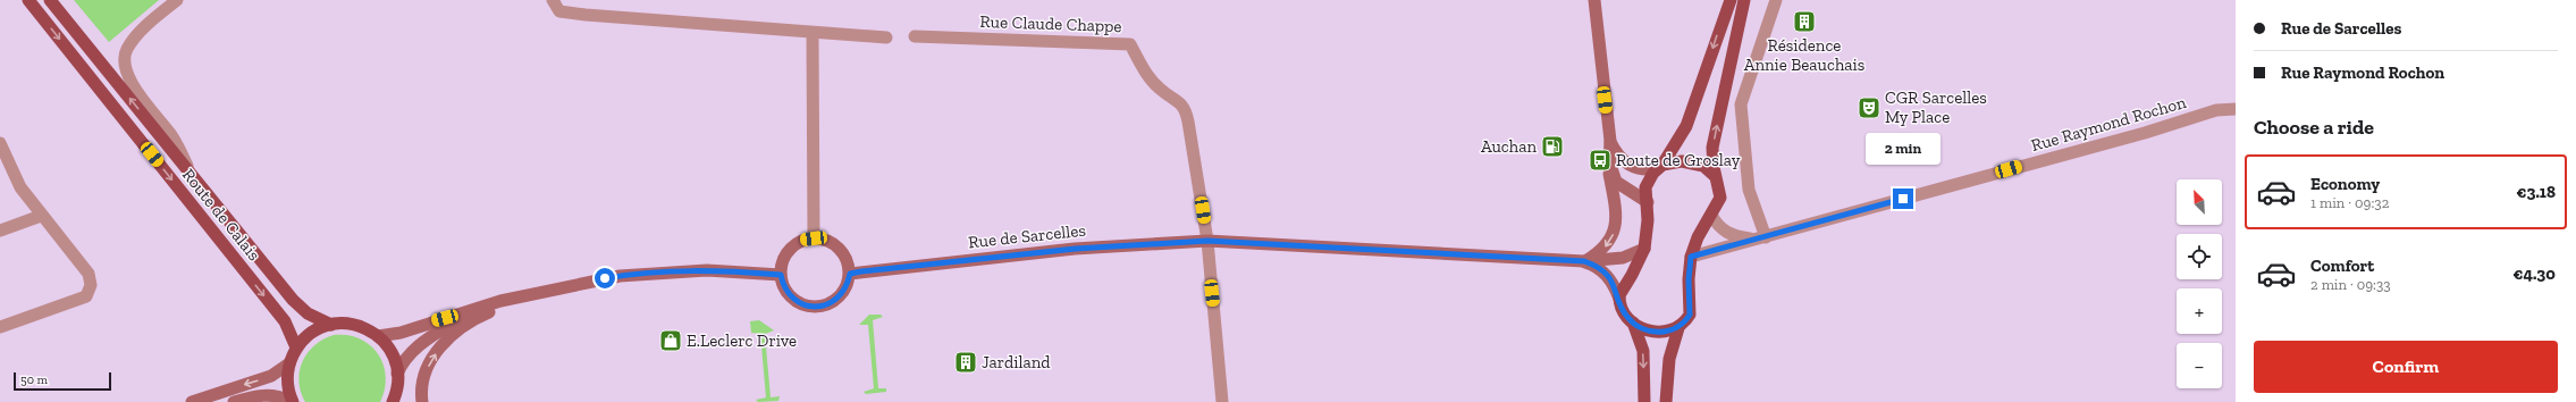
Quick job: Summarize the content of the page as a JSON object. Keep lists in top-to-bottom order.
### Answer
{
  "streets": {
    "main road": ["Route de Calais", "Rue de Sarcelles"],
    "street": ["Rue Claude Chappe", "Rue Raymond Rochon"]
  },
  "crossings": [
    ["Rue Claude Chappe", "Rue de Sarcelles"]
  ],
  "places": {
    "building": ["Résidence Annie Beauchais", "Jardiland"],
    "theatre": ["CGR Sarcelles My Place"],
    "fuel station": ["Auchan"],
    "bus stop": ["Route de Groslay"],
    "shop": ["E.Leclerc Drive"]
  },
  "scale_bar": "50 m",
  "north": "top left",
  "page": {
    "banner": ["Rue de Sarcelles", "Rue Raymond Rochon"],
    "heading": "Choose a ride",
    "bubble": "2 min",
    "list": [
      {
        "name": "Economy",
        "note": "1 min · 09:32",
        "value": "€3.18"
      },
      {
        "name": "Comfort",
        "note": "2 min · 09:33",
        "value": "€4.30"
      }
    ],
    "map_buttons": ["+", "−"],
    "buttons": "Confirm",
    "scale": "50 m"
  }
}
